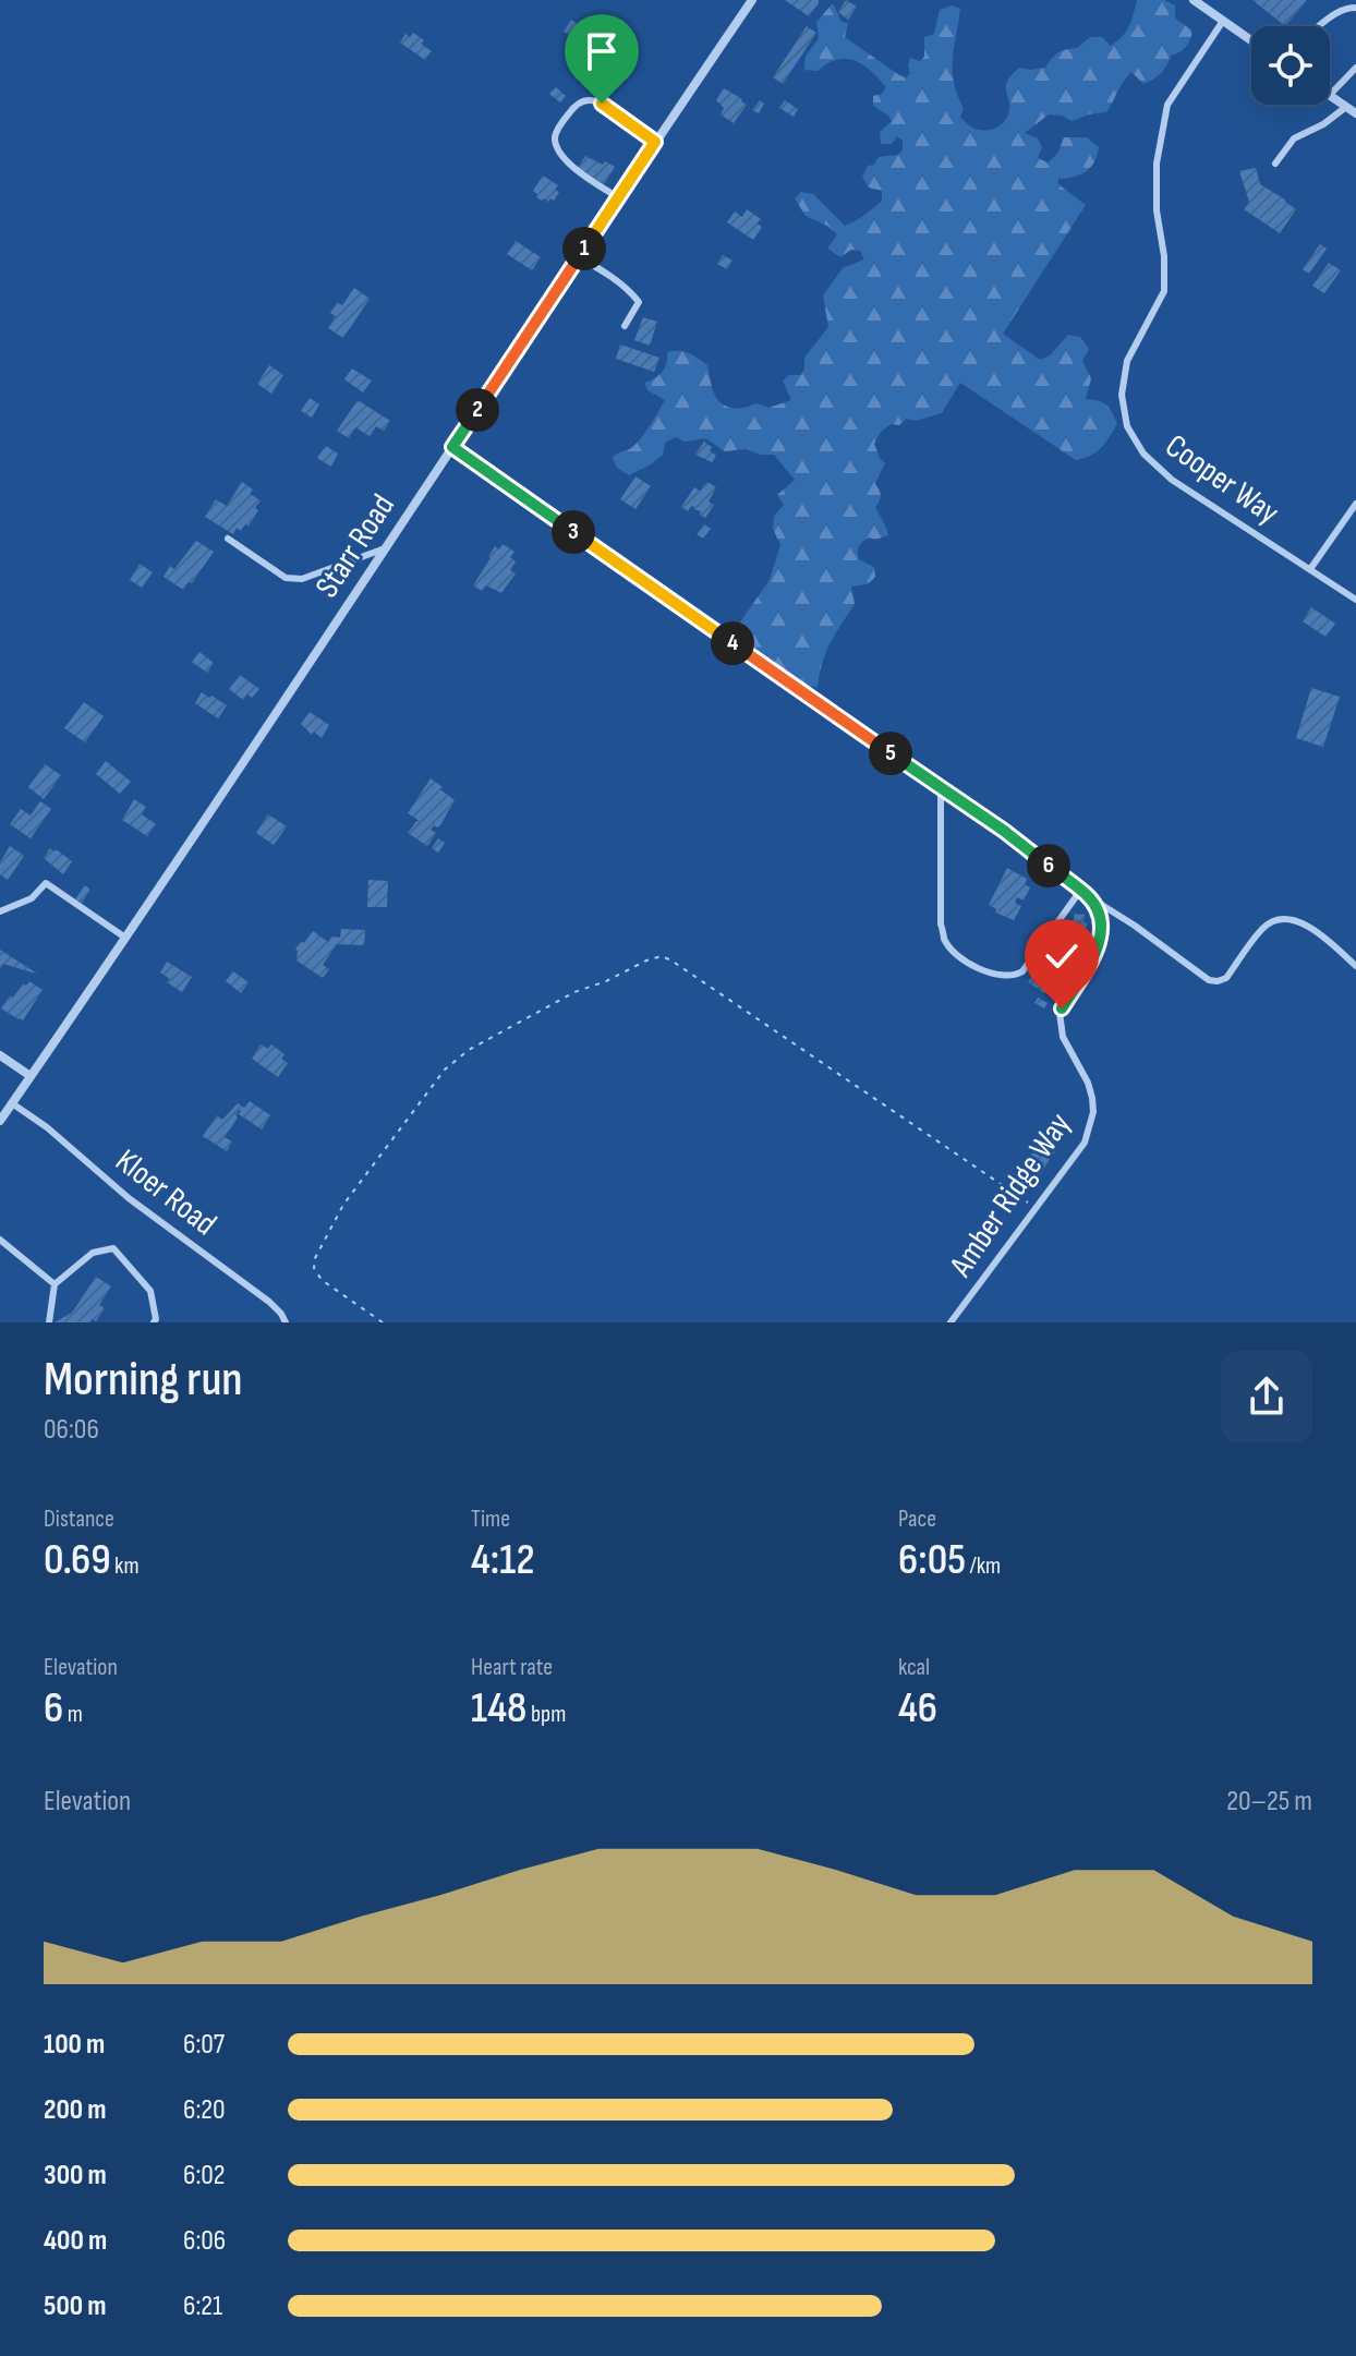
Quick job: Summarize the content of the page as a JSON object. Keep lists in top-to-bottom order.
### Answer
{
  "streets": {
    "street": ["Starr Road"],
    "lane": ["Cooper Way", "Kloer Road", "Amber Ridge Way"]
  },
  "crossings": [
    ["Starr Road", "Kloer Road"]
  ],
  "page": {
    "pins": [
      "1",
      "2",
      "3",
      "4",
      "5",
      "6"
    ],
    "heading": ["Morning run", "06:06"],
    "stats": [
      ["Distance", "0.69 km"],
      ["Time", "4:12"],
      ["Pace", "6:05 /km"],
      ["Elevation", "6 m"],
      ["Heart rate", "148 bpm"],
      ["kcal", "46"]
    ],
    "chart": ["Elevation", "20–25 m"],
    "list": [
      {
        "name": "100 m",
        "note": "6:07"
      },
      {
        "name": "200 m",
        "note": "6:20"
      },
      {
        "name": "300 m",
        "note": "6:02"
      },
      {
        "name": "400 m",
        "note": "6:06"
      },
      {
        "name": "500 m",
        "note": "6:21"
      }
    ]
  }
}
